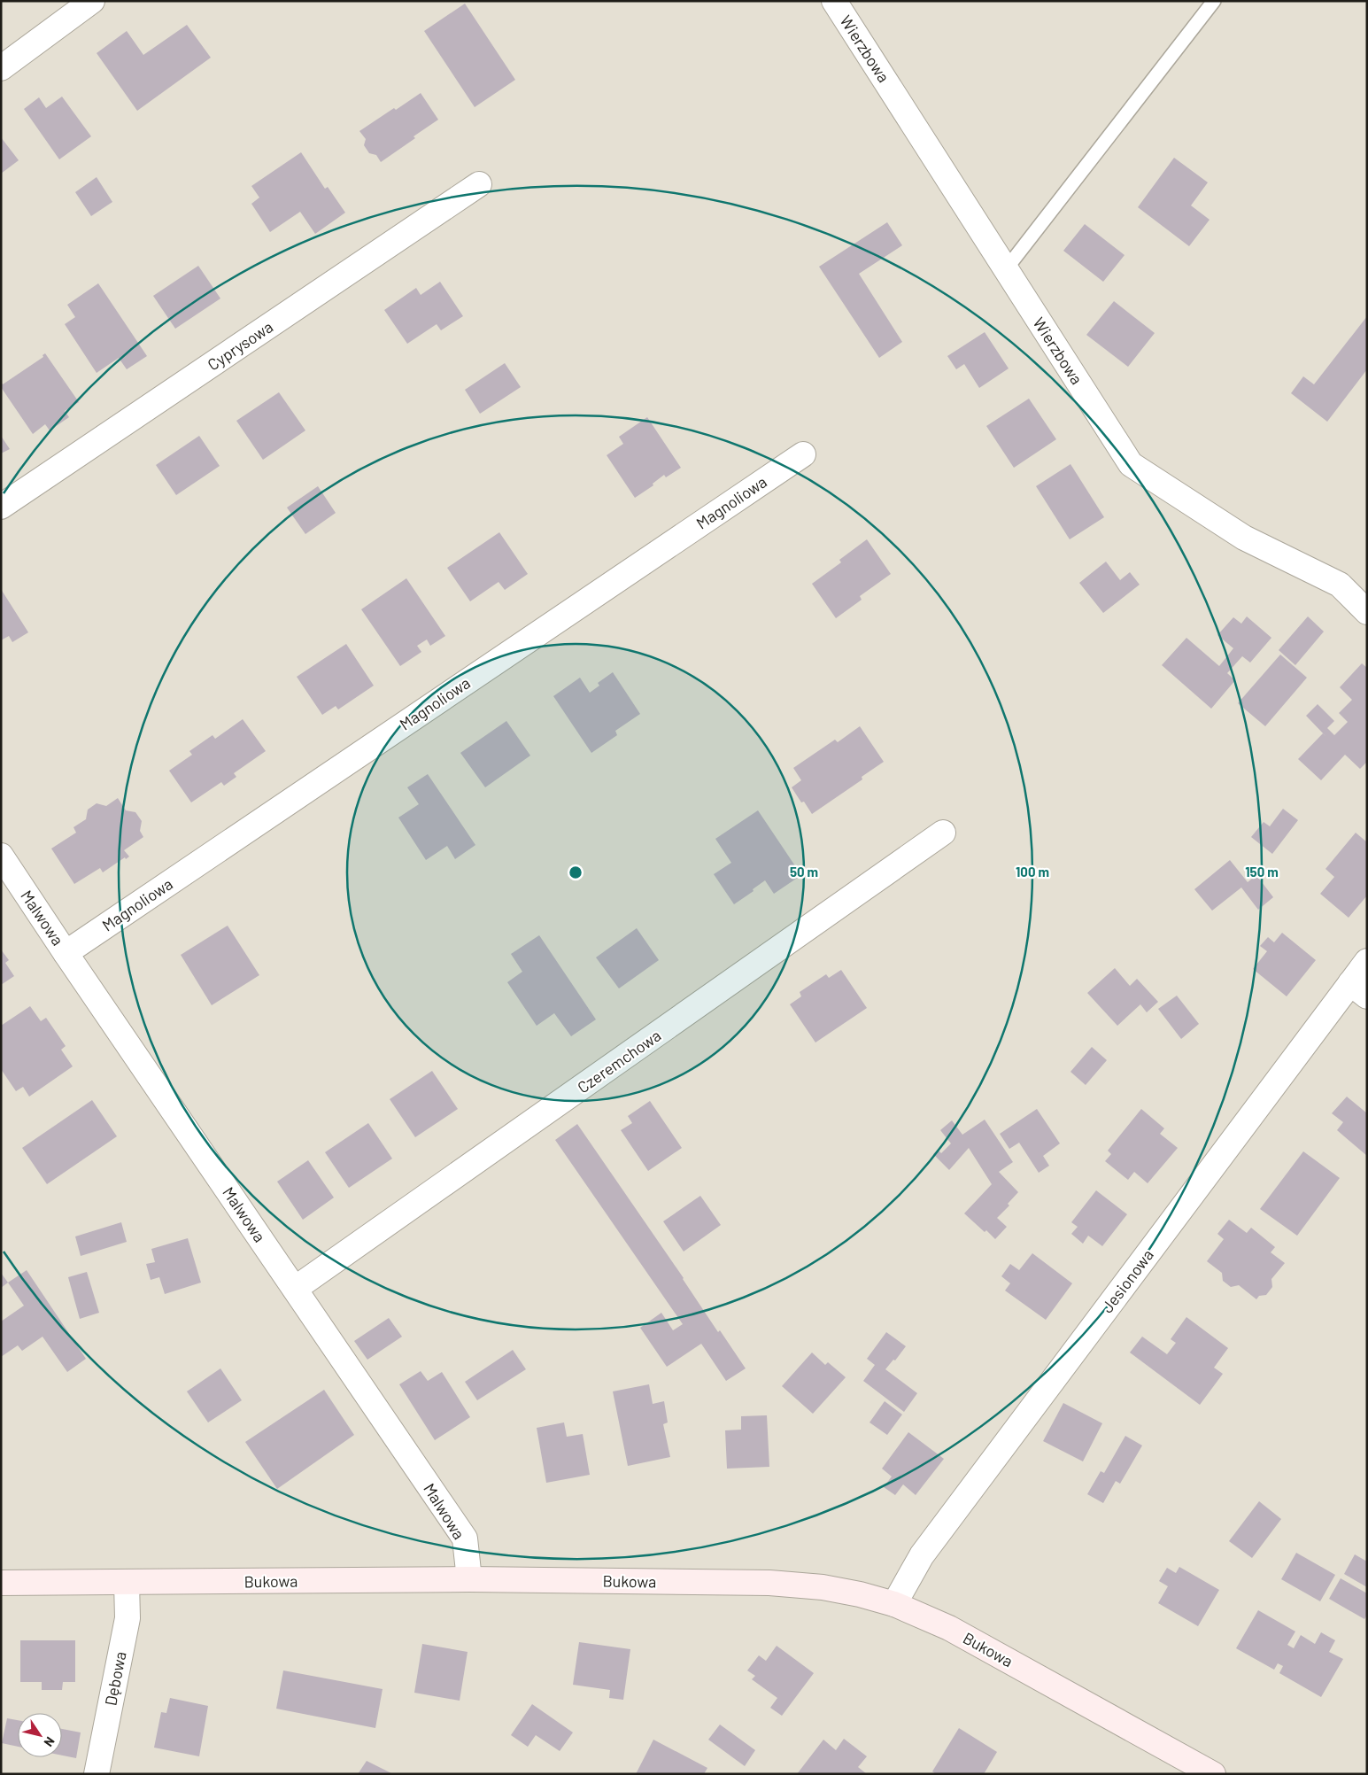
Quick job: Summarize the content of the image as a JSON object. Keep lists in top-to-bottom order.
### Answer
{
  "streets": {
    "main road": ["Bukowa"],
    "street": [
      "Wierzbowa",
      "Cyprysowa",
      "Magnoliowa",
      "Malwowa",
      "Czeremchowa",
      "Jesionowa",
      "Dębowa"
    ]
  },
  "crossings": [
    ["Magnoliowa", "Malwowa"],
    ["Malwowa", "Czeremchowa"],
    ["Malwowa", "Bukowa"],
    ["Jesionowa", "Bukowa"],
    ["Bukowa", "Dębowa"]
  ],
  "north": "bottom right",
  "rings": ["50 m", "100 m", "150 m"]
}
